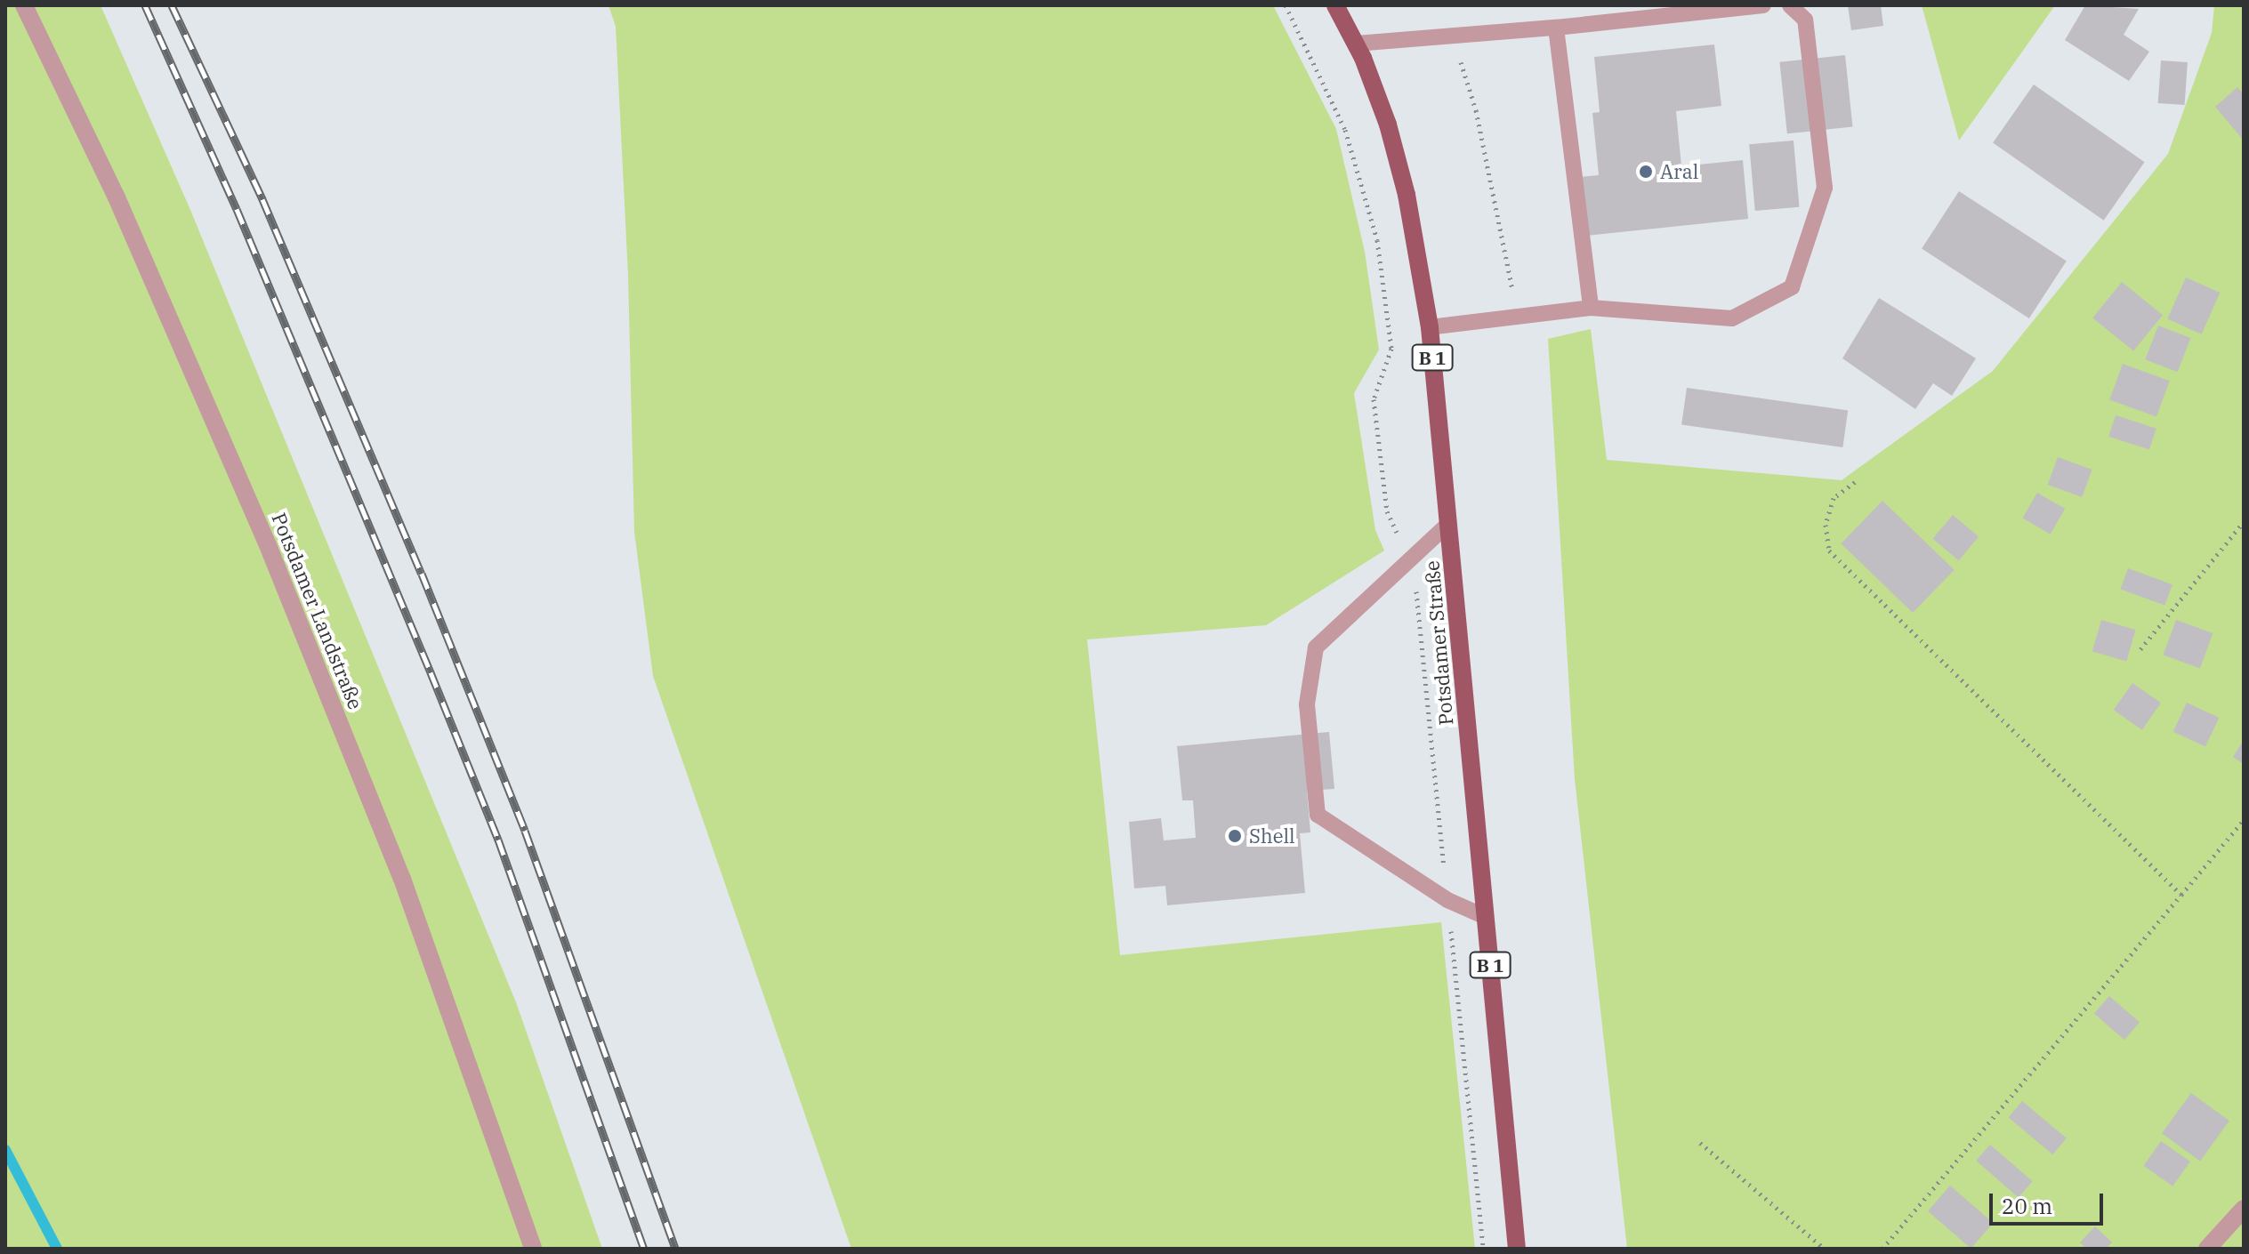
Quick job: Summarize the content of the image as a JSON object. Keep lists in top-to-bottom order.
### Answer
{
  "streets": {
    "main road": ["B 1", "Potsdamer Straße"],
    "street": ["Potsdamer Landstraße"]
  },
  "places": ["Aral", "Shell"],
  "scale_bar": "20 m"
}
